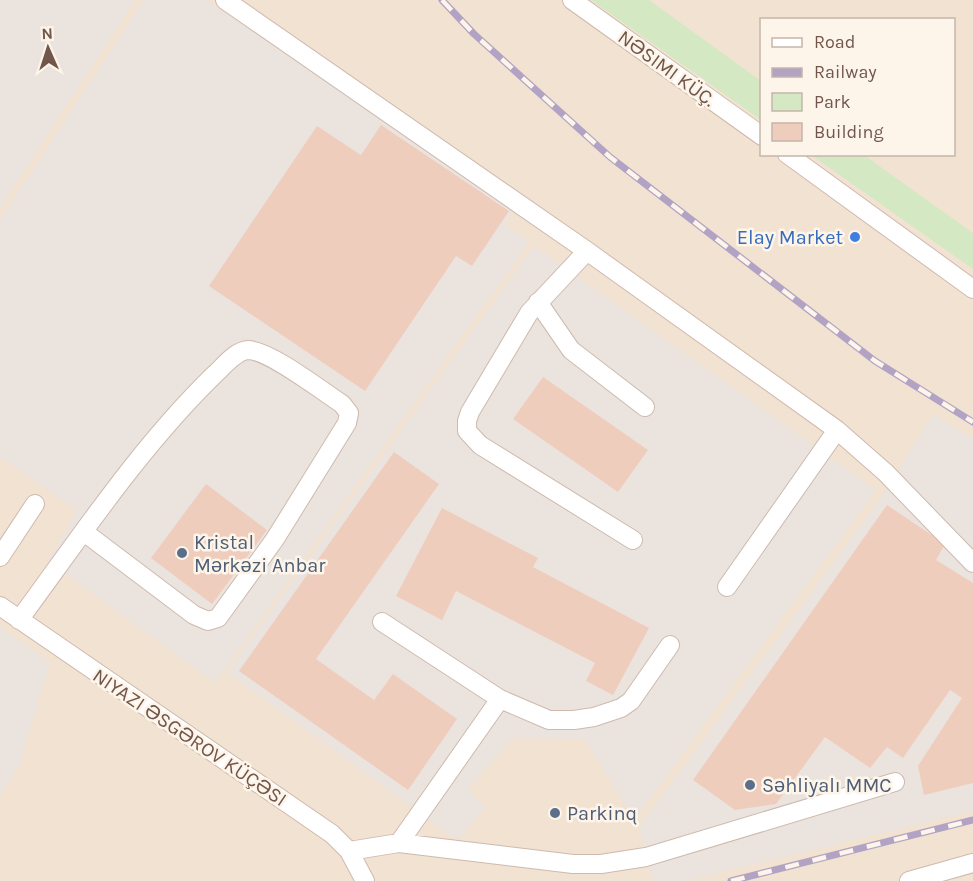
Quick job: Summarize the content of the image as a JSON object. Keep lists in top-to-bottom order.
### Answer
{
  "streets": {
    "street": ["NƏSIMI KÜÇ.", "NIYAZI ƏSGƏROV KÜÇƏSI"]
  },
  "places": [
    "Elay Market",
    "Kristal Mərkəzi Anbar",
    "Səhliyalı MMC",
    "Parkinq"
  ],
  "legend": [
    "Road",
    "Railway",
    "Park",
    "Building"
  ],
  "north": "top"
}
